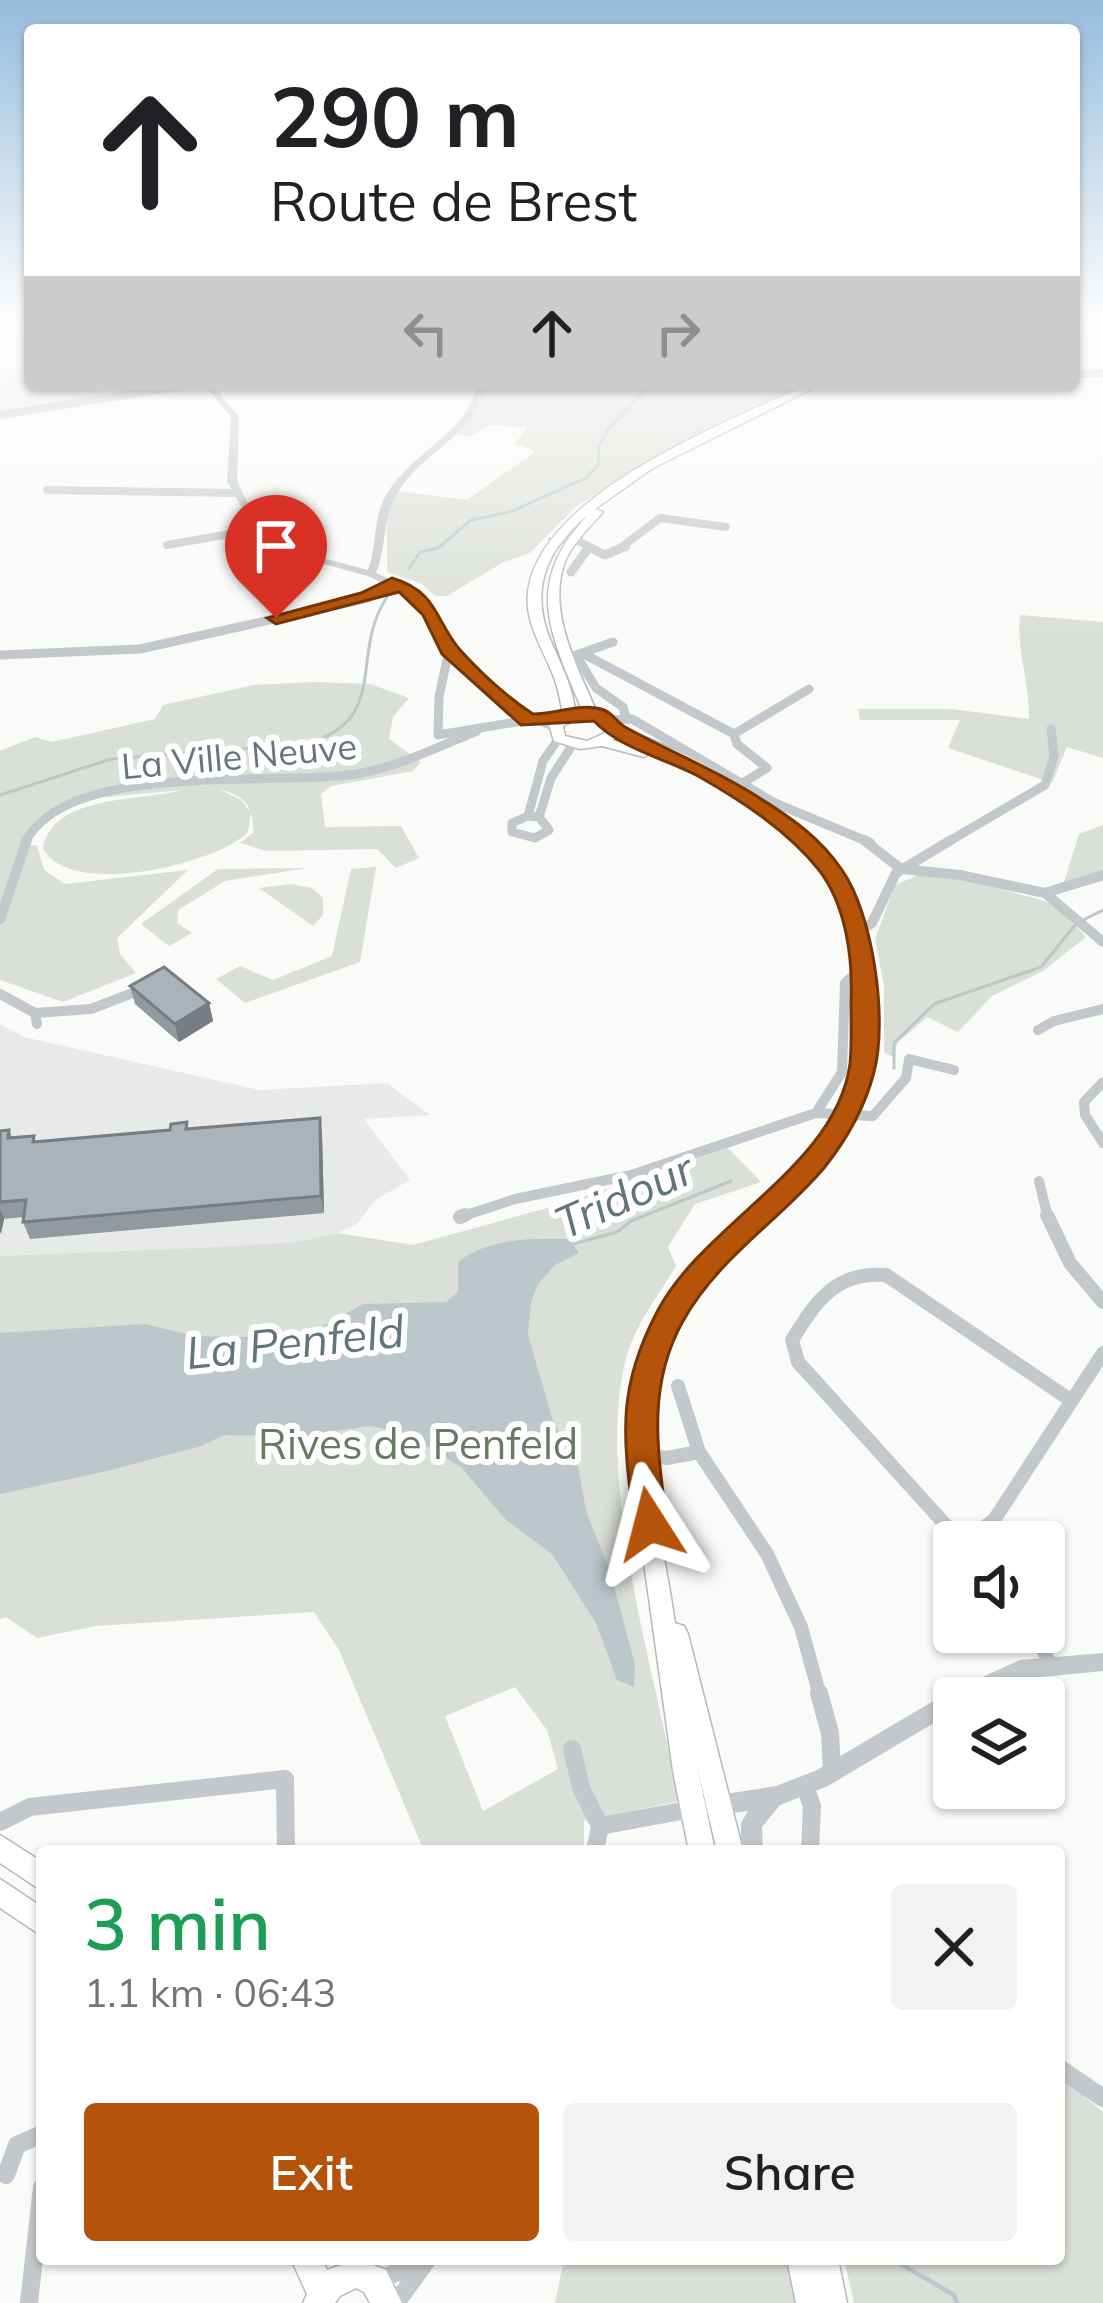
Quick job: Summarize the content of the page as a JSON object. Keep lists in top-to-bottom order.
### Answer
{
  "streets": {
    "street": ["La Ville Neuve"]
  },
  "water": ["Tridour", "La Penfeld"],
  "parks": ["Rives de Penfeld"],
  "page": {
    "turn": ["290 m", "Route de Brest"],
    "heading": ["3 min", "1.1 km · 06:43"],
    "buttons": ["Exit", "Share"]
  }
}
